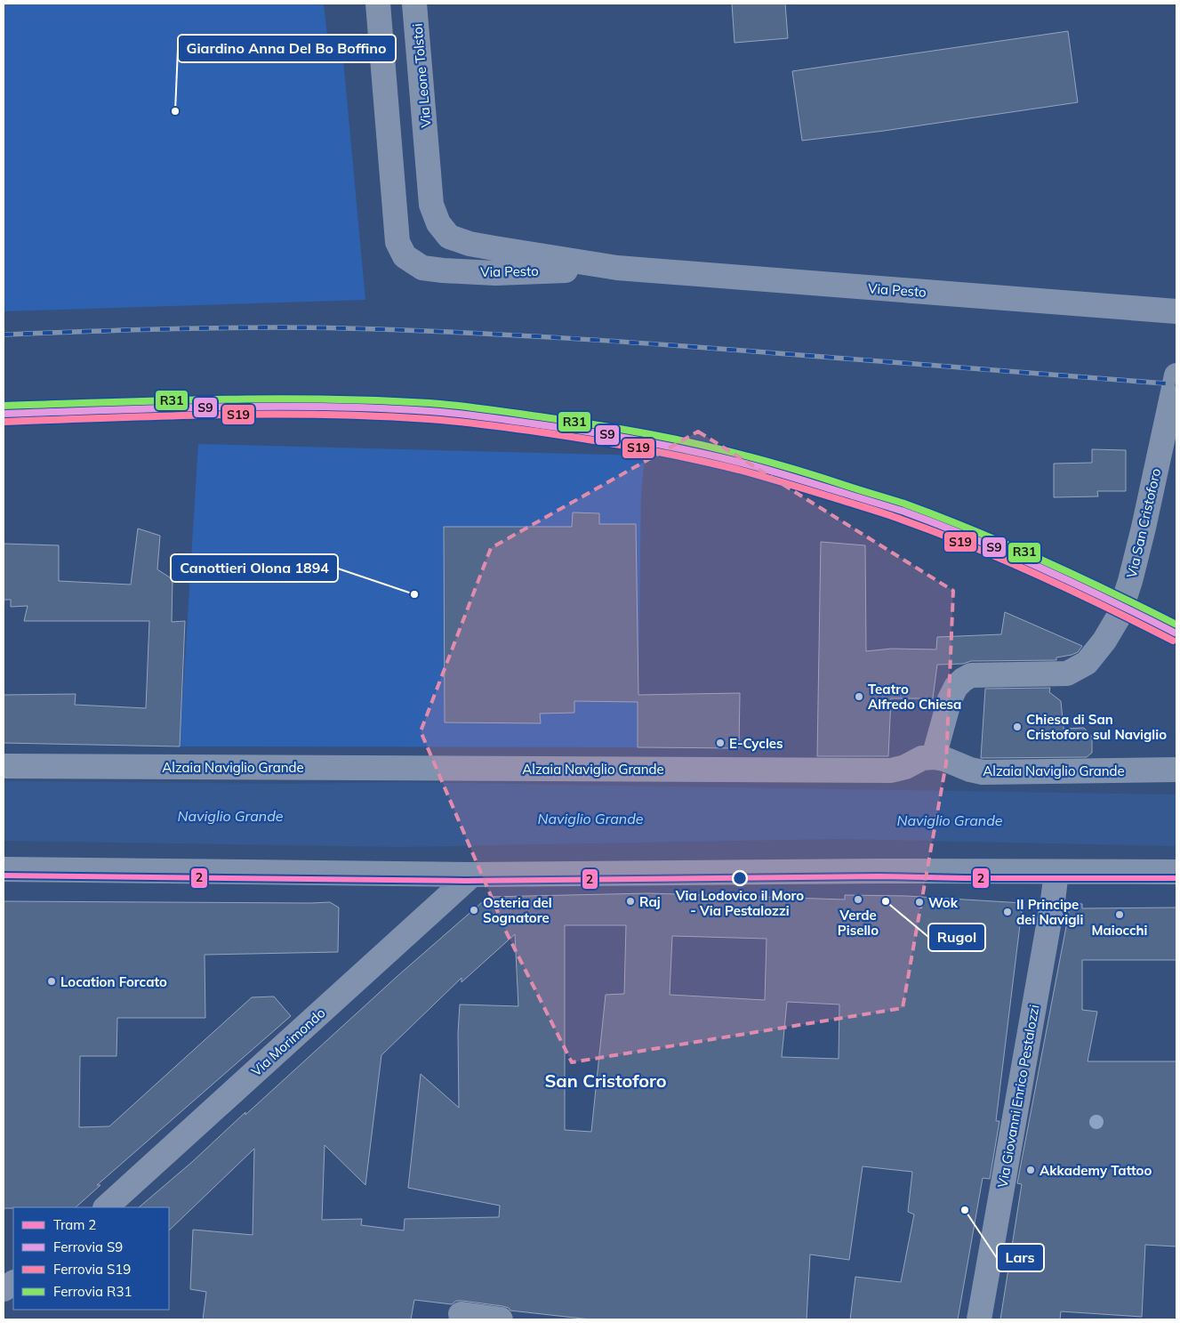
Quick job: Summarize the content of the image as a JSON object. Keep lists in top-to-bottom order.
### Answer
{
  "streets": {
    "street": [
      "Via Leone Tolstoi",
      "Via Pesto",
      "Via San Cristoforo",
      "Alzaia Naviglio Grande",
      "Via Morimondo",
      "Via Giovanni Enrico Pestalozzi"
    ]
  },
  "crossings": [
    ["Via Leone Tolstoi", "Via Pesto"],
    ["Via San Cristoforo", "Alzaia Naviglio Grande"]
  ],
  "districts": ["San Cristoforo"],
  "water": ["Naviglio Grande"],
  "places": [
    "Giardino Anna Del Bo Boffino",
    "Canottieri Olona 1894",
    "Teatro Alfredo Chiesa",
    "Chiesa di San Cristoforo sul Naviglio",
    "E-Cycles",
    "Via Lodovico il Moro - Via Pestalozzi",
    "Verde Pisello",
    "Raj",
    "Rugol",
    "Wok",
    "Osteria del Sognatore",
    "II Principe dei Navigli",
    "Maiocchi",
    "Location Forcato",
    "Akkademy Tattoo",
    "Lars"
  ],
  "lines": [
    "rail line R31",
    "rail line S9",
    "rail line S19",
    "tram line 2"
  ],
  "legend": [
    "Tram 2",
    "Ferrovia S9",
    "Ferrovia S19",
    "Ferrovia R31"
  ]
}
